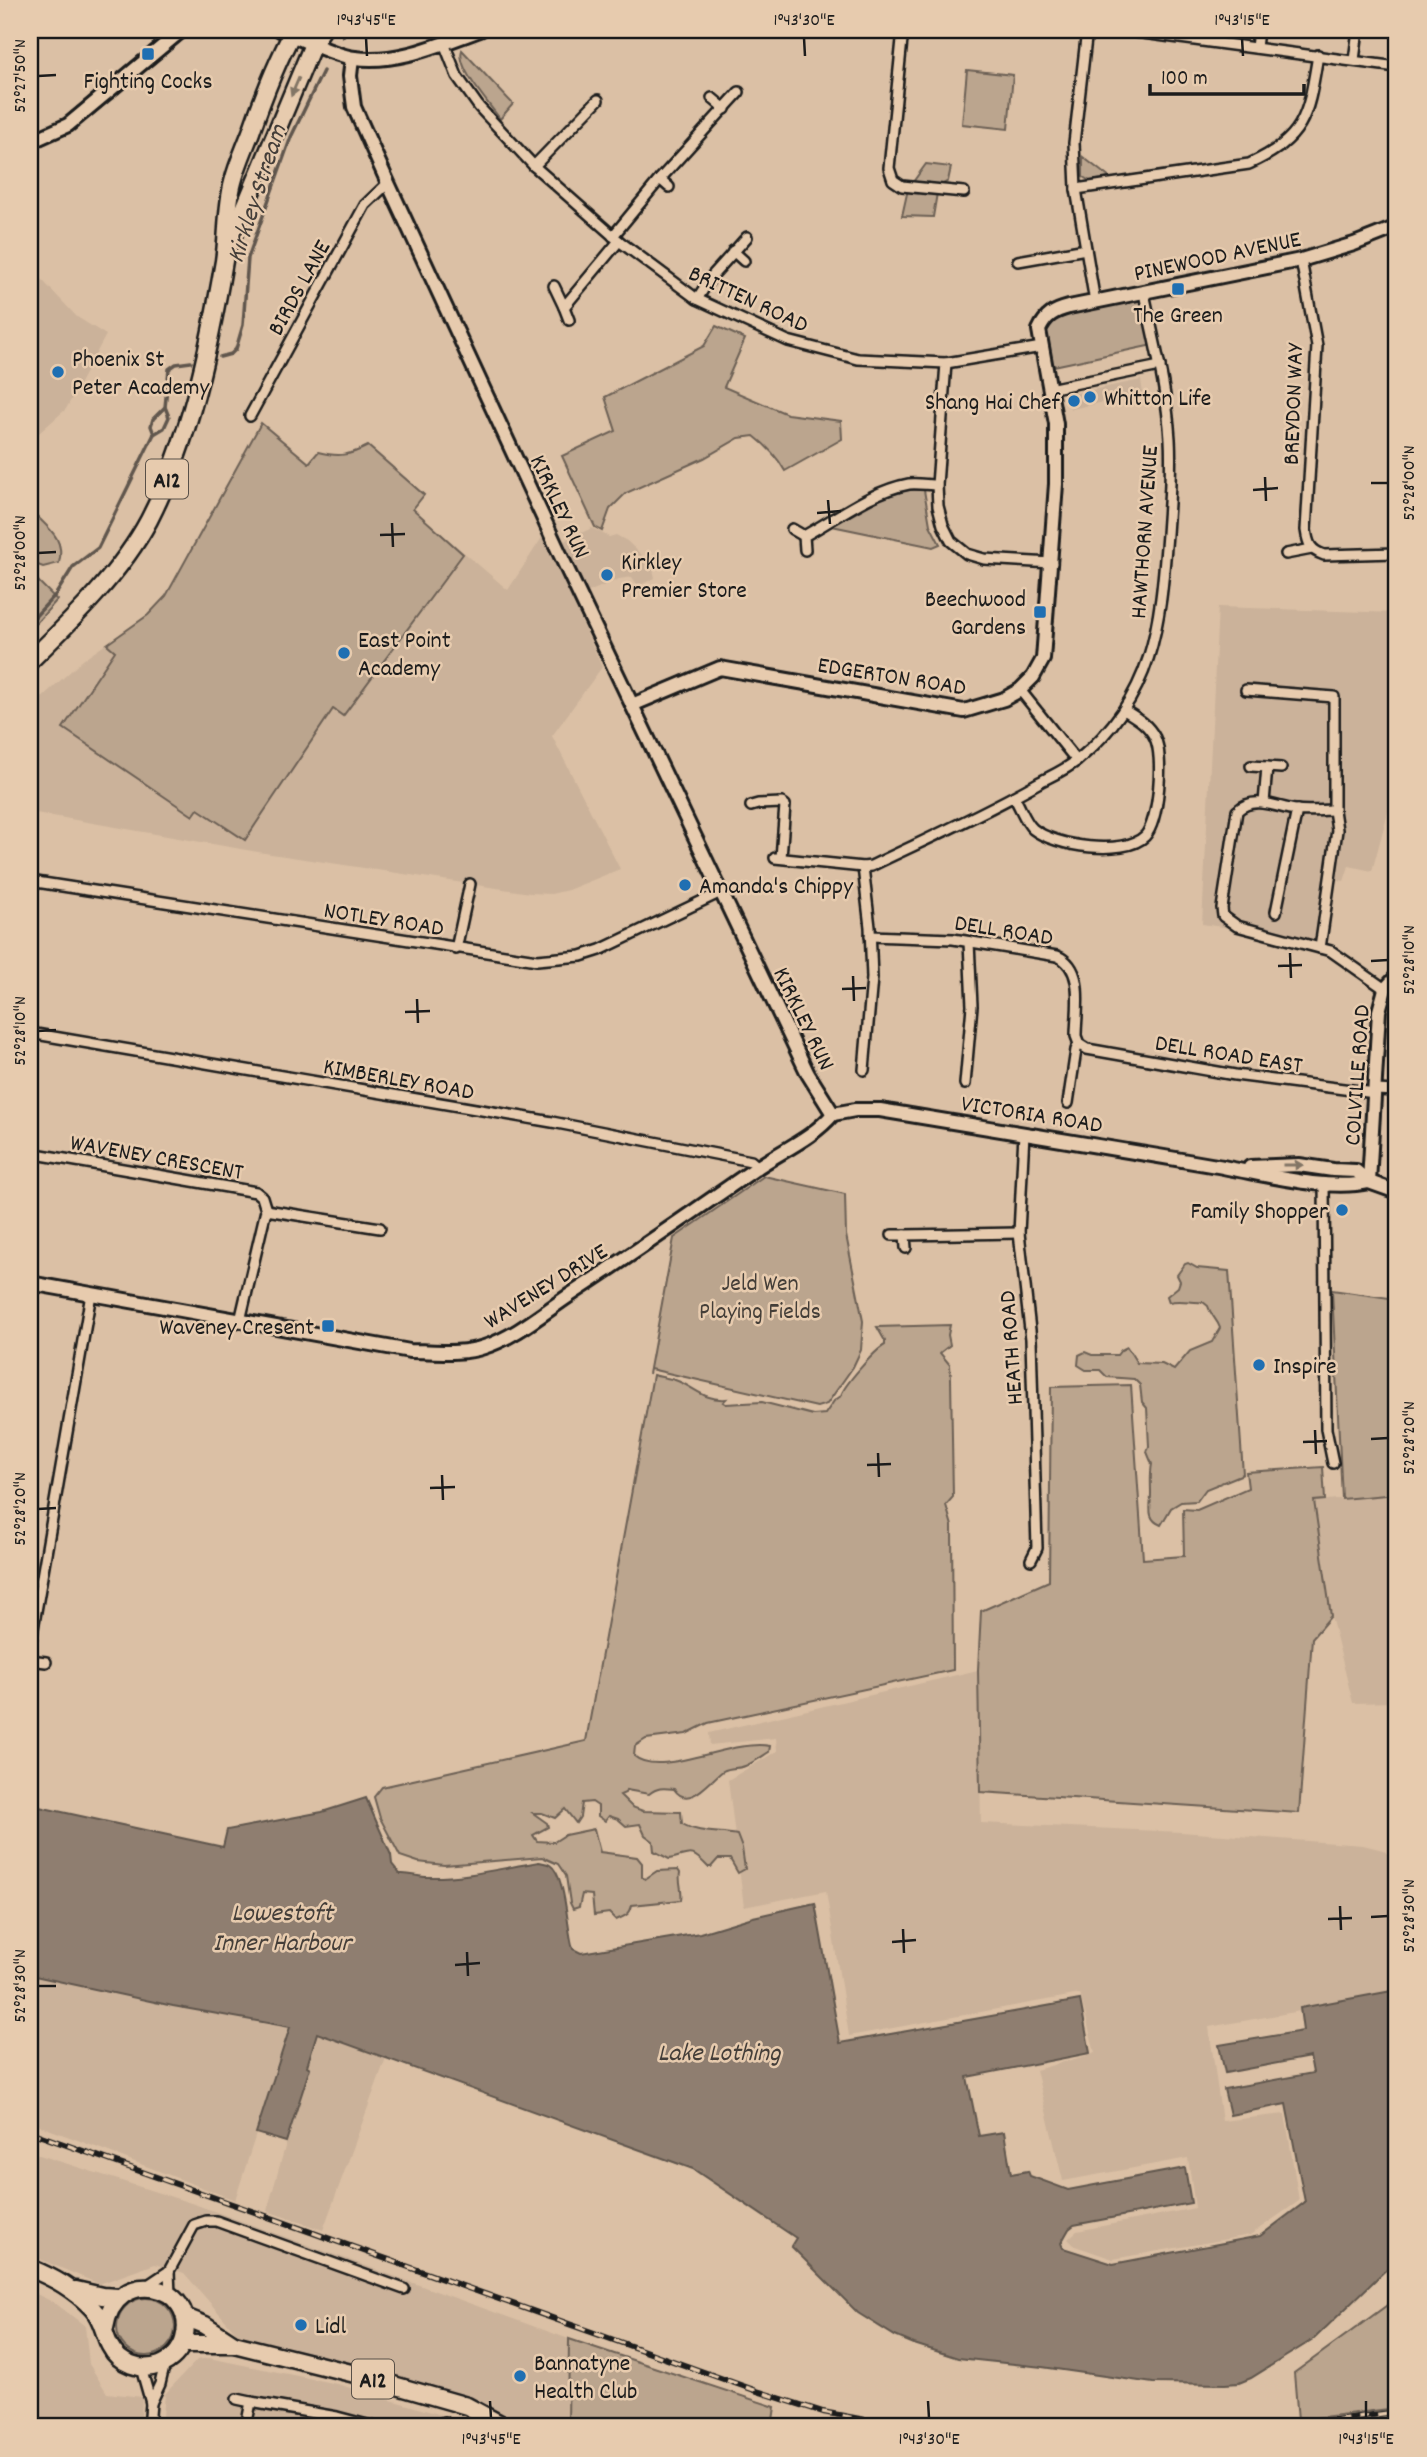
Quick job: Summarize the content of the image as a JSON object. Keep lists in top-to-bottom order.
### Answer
{
  "streets": {
    "highway": ["A12"],
    "street": [
      "PINEWOOD AVENUE",
      "BIRDS LANE",
      "BRITTEN ROAD",
      "BREYDON WAY",
      "KIRKLEY RUN",
      "HAWTHORN AVENUE",
      "EDGERTON ROAD",
      "NOTLEY ROAD",
      "DELL ROAD",
      "DELL ROAD EAST",
      "COLVILLE ROAD",
      "KIMBERLEY ROAD",
      "VICTORIA ROAD",
      "WAVENEY CRESCENT",
      "WAVENEY DRIVE",
      "HEATH ROAD"
    ]
  },
  "crossings": [
    ["PINEWOOD AVENUE", "BREYDON WAY"],
    ["PINEWOOD AVENUE", "HAWTHORN AVENUE"],
    ["PINEWOOD AVENUE", "EDGERTON ROAD"],
    ["BIRDS LANE", "KIRKLEY RUN"],
    ["BRITTEN ROAD", "EDGERTON ROAD"],
    ["KIRKLEY RUN", "EDGERTON ROAD"],
    ["KIRKLEY RUN", "NOTLEY ROAD"],
    ["KIRKLEY RUN", "VICTORIA ROAD"],
    ["KIRKLEY RUN", "WAVENEY DRIVE"],
    ["DELL ROAD", "DELL ROAD EAST"],
    ["DELL ROAD EAST", "COLVILLE ROAD"],
    ["COLVILLE ROAD", "VICTORIA ROAD"],
    ["KIMBERLEY ROAD", "WAVENEY DRIVE"],
    ["VICTORIA ROAD", "WAVENEY DRIVE"],
    ["VICTORIA ROAD", "HEATH ROAD"],
    ["WAVENEY CRESCENT", "WAVENEY DRIVE"]
  ],
  "water": ["Kirkley Stream", "Lowestoft Inner Harbour", "Lake Lothing"],
  "parks": ["Jeld Wen Playing Fields"],
  "places": {
    "transit": [
      "Fighting Cocks",
      "The Green",
      "Beechwood Gardens",
      "Waveney Cresent"
    ],
    "other": [
      "Phoenix St Peter Academy",
      "Whitton Life",
      "Shang Hai Chef",
      "Kirkley Premier Store",
      "East Point Academy",
      "Amanda's Chippy",
      "Family Shopper",
      "Inspire",
      "Lidl",
      "Bannatyne Health Club"
    ]
  },
  "scale_bar": "100 m",
  "coordinates": [
    "1°43'45\"E",
    "1°43'30\"E",
    "1°43'15\"E",
    "52°27'50\"N",
    "52°28'00\"N",
    "52°28'10\"N",
    "52°28'20\"N",
    "52°28'30\"N"
  ]
}
